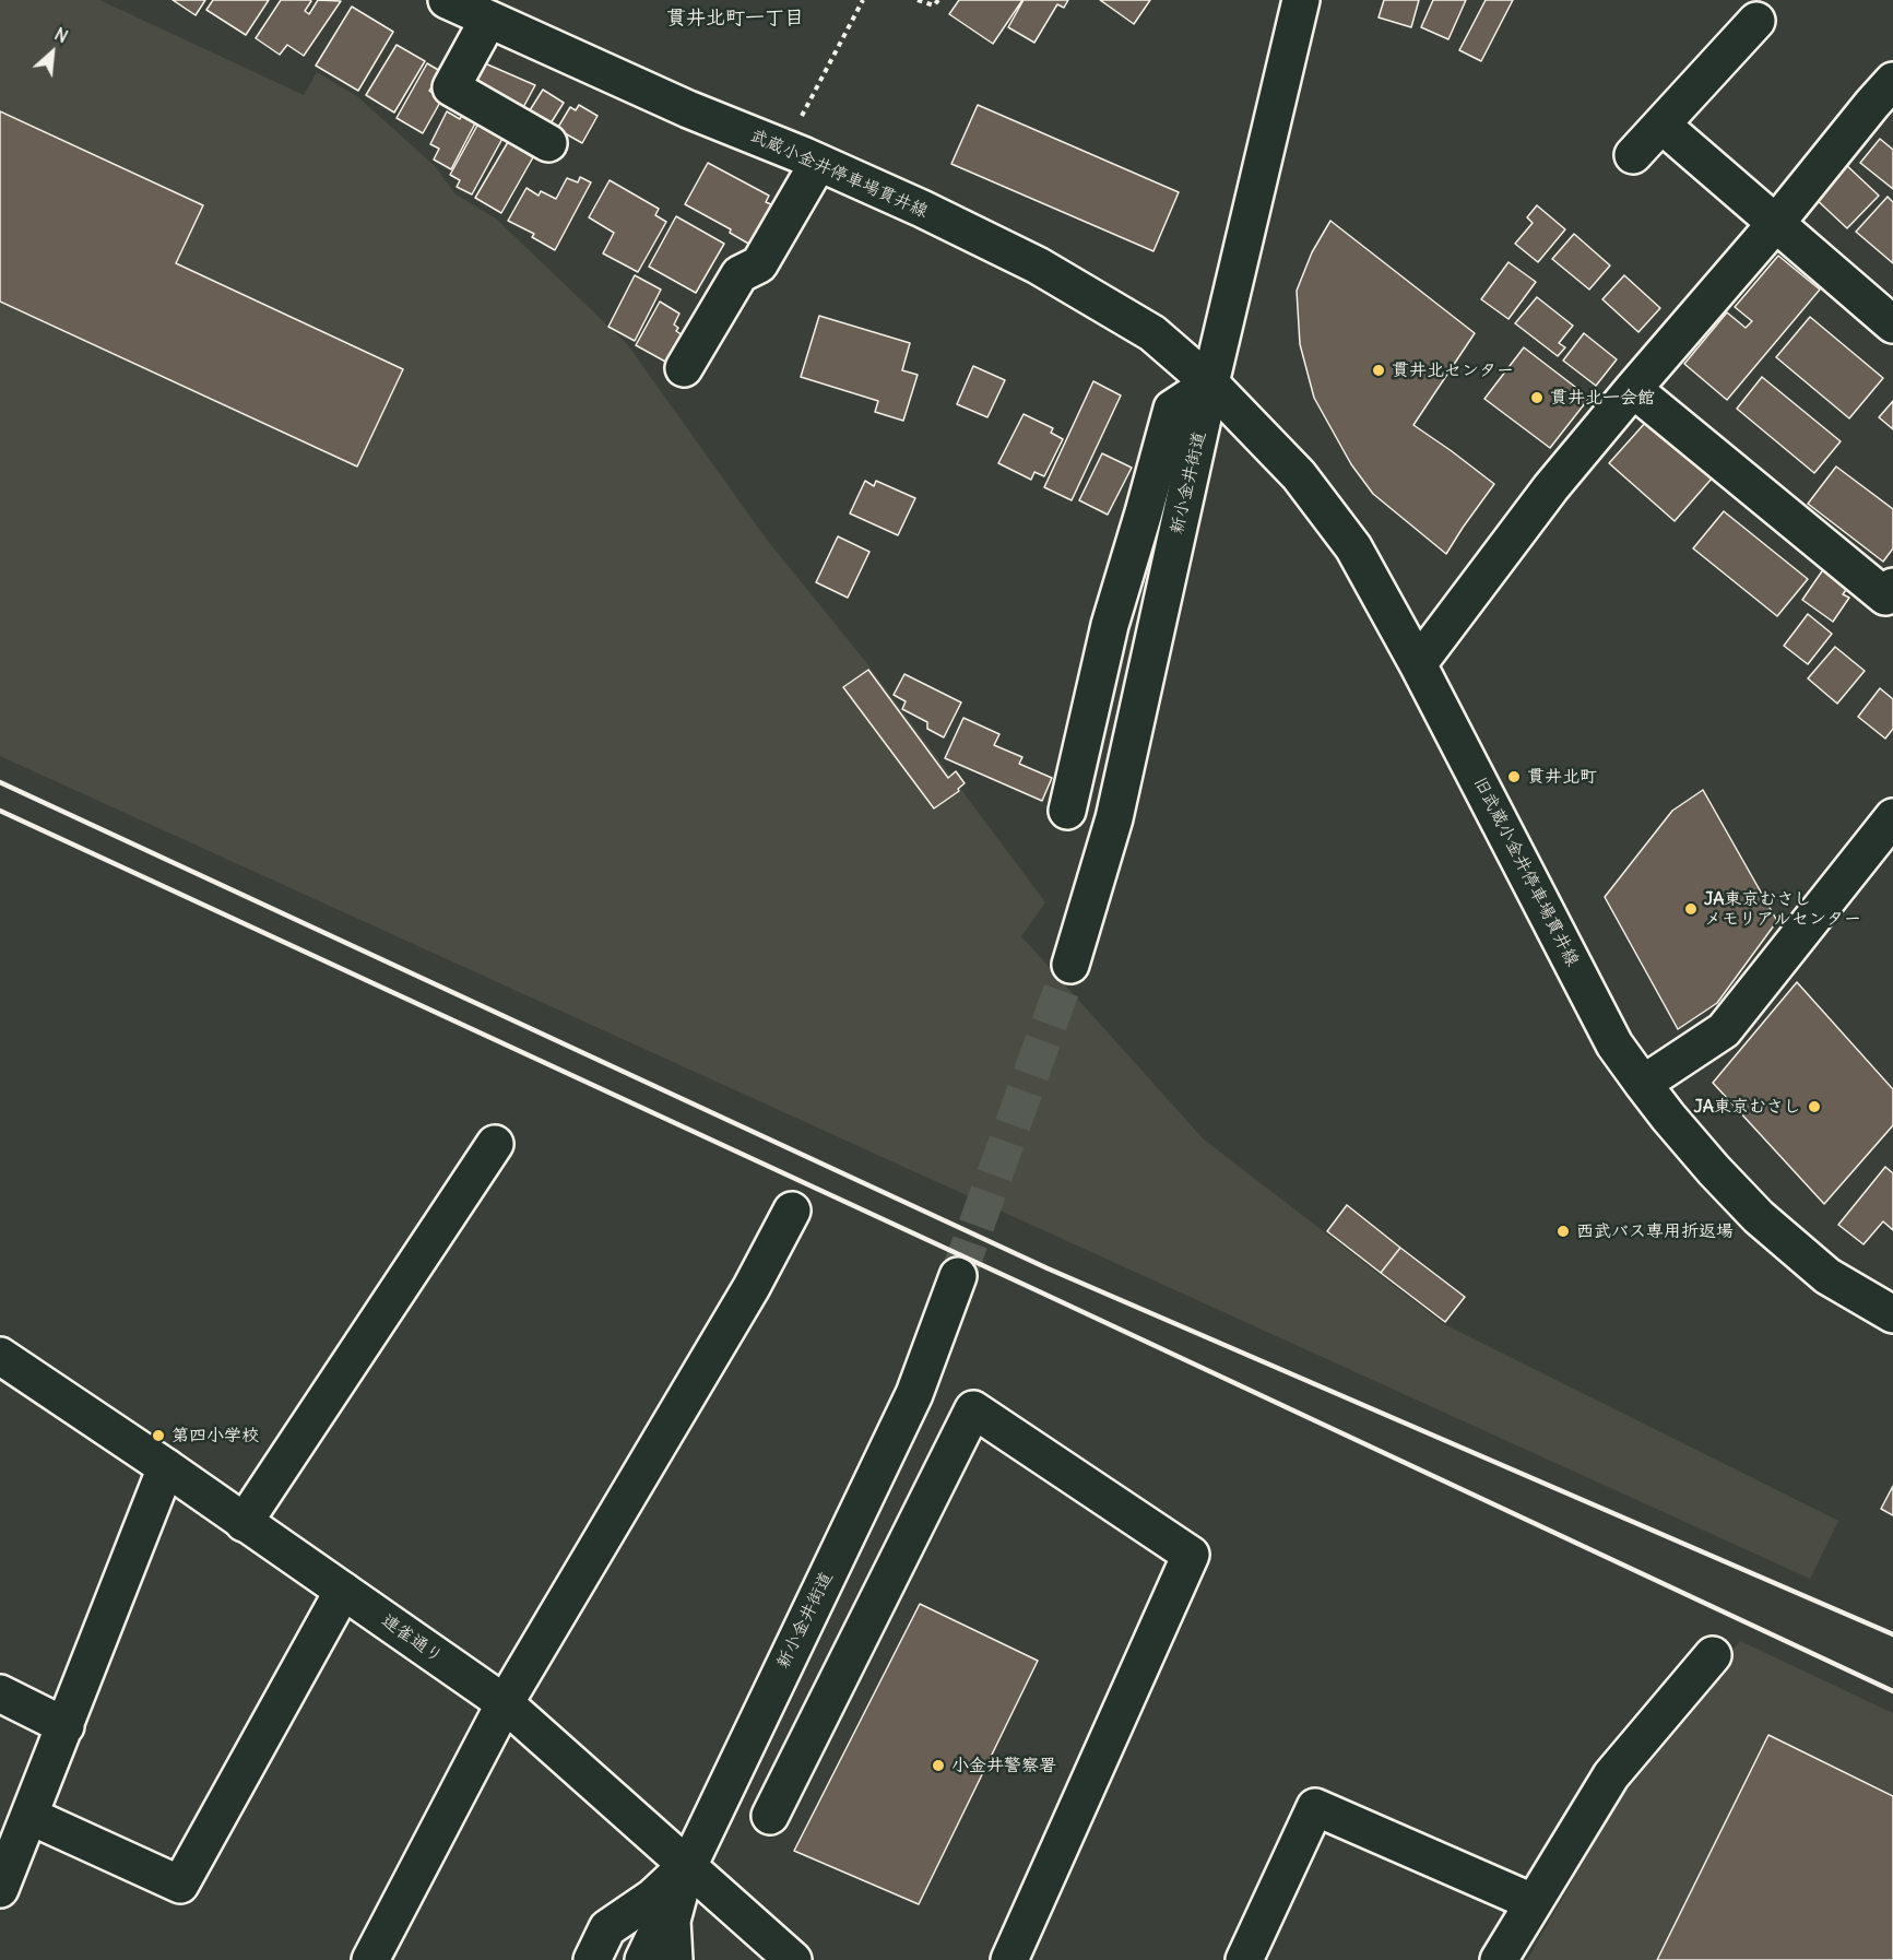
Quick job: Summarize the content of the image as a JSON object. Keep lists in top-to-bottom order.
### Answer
{
  "streets": {
    "street": [
      "武蔵小金井停車場貫井線",
      "新小金井街道",
      "旧武蔵小金井停車場貫井線",
      "連雀通り"
    ]
  },
  "crossings": [
    ["武蔵小金井停車場貫井線", "新小金井街道"],
    ["武蔵小金井停車場貫井線", "旧武蔵小金井停車場貫井線"],
    ["新小金井街道", "旧武蔵小金井停車場貫井線"],
    ["新小金井街道", "連雀通り"]
  ],
  "districts": ["貫井北町一丁目"],
  "places": [
    "貫井北センター",
    "貫井北一会館",
    "貫井北町",
    "JA東京むさし メモリアルセンター",
    "JA東京むさし",
    "西武バス専用折返場",
    "第四小学校",
    "小金井警察署"
  ],
  "north": "top right"
}
